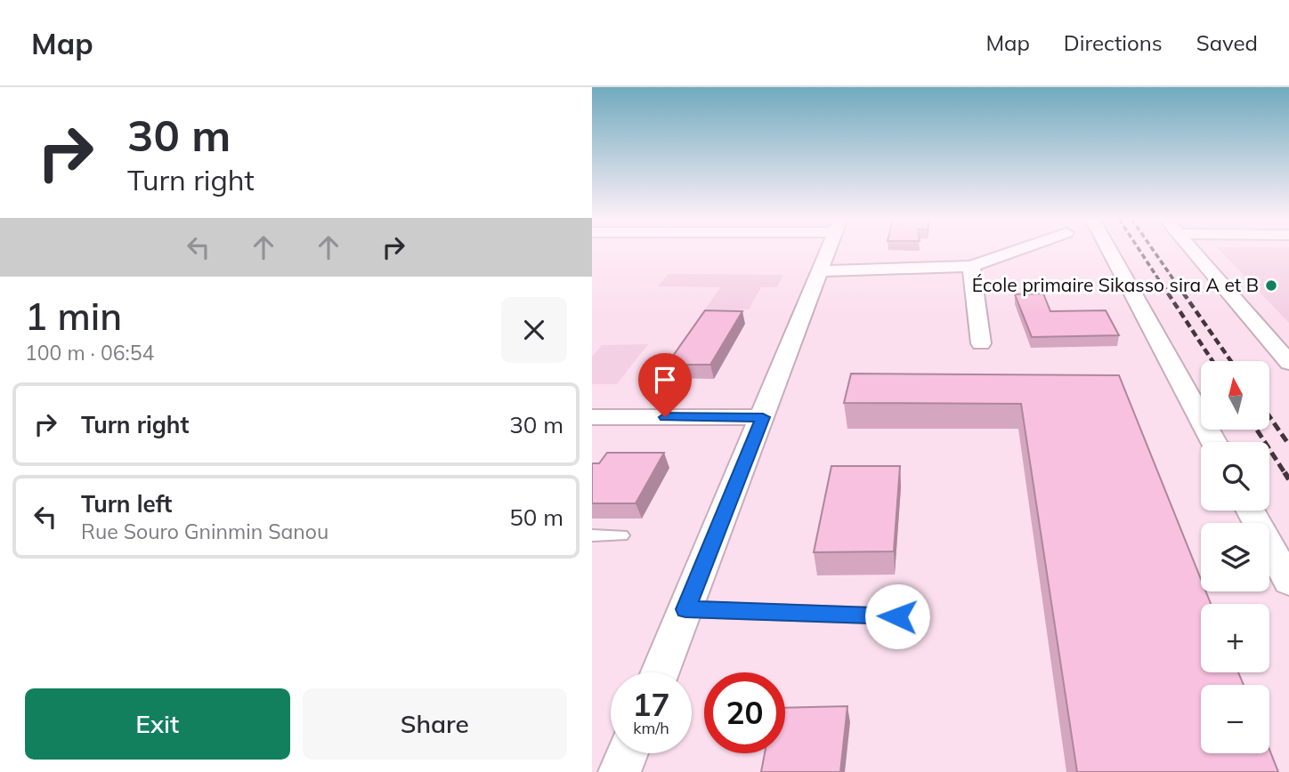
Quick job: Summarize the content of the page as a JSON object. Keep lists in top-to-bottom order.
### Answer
{
  "places": ["École primaire Sikasso sira A et B"],
  "north": "top",
  "page": {
    "header": "Map",
    "nav": ["Map", "Directions", "Saved"],
    "turn": ["30 m", "Turn right"],
    "heading": ["1 min", "100 m · 06:54"],
    "map_buttons": ["+", "−"],
    "list": [
      {
        "name": "Turn right",
        "value": "30 m"
      },
      {
        "name": "Turn left",
        "note": "Rue Souro Gninmin Sanou",
        "value": "50 m"
      }
    ],
    "speed": "17 km/h",
    "limit": "20",
    "buttons": ["Exit", "Share"]
  }
}
